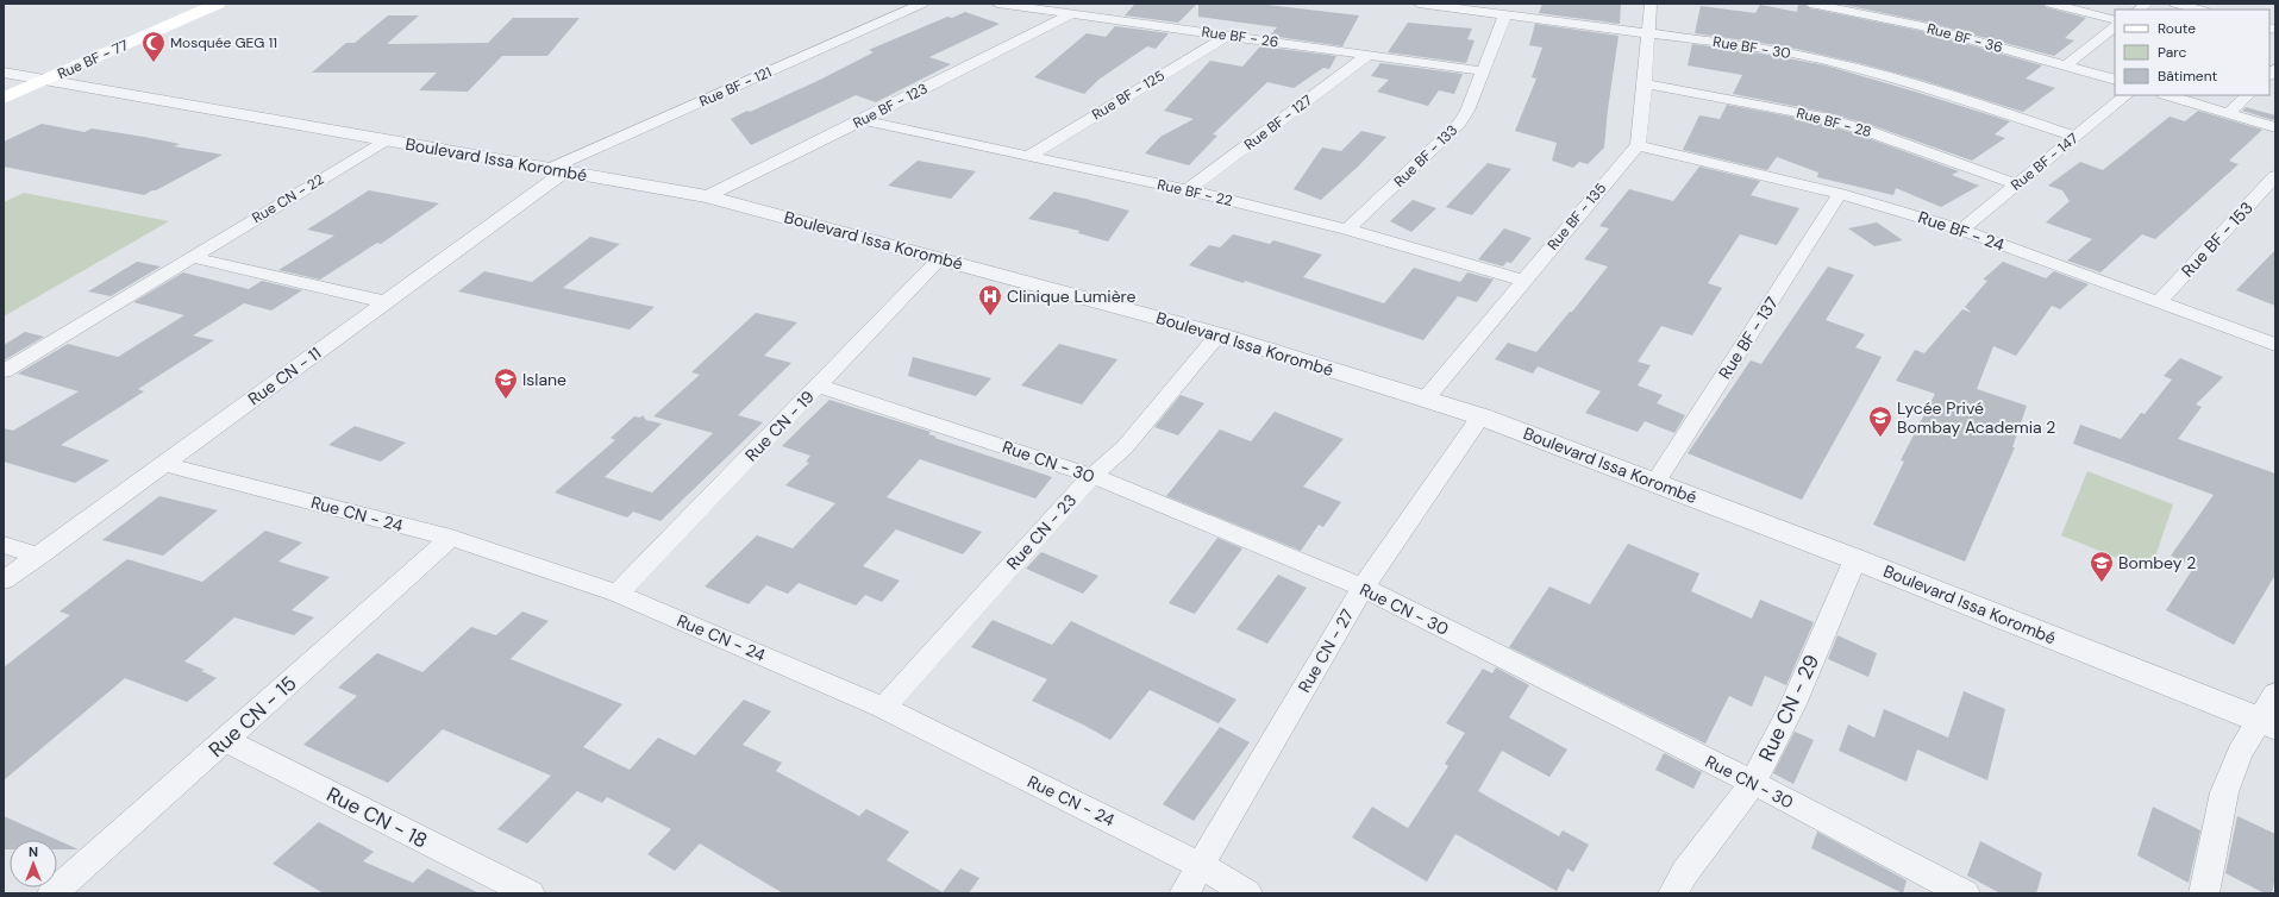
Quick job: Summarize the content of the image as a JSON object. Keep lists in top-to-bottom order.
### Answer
{
  "streets": {
    "main road": ["Rue BF - 77"],
    "street": [
      "Rue BF - 26",
      "Rue BF - 36",
      "Rue BF - 30",
      "Rue BF - 121",
      "Rue BF - 125",
      "Rue BF - 123",
      "Rue BF - 127",
      "Rue BF - 28",
      "Rue BF - 133",
      "Boulevard Issa Korombé",
      "Rue BF - 147",
      "Rue BF - 22",
      "Rue CN - 22",
      "Rue BF - 135",
      "Rue BF - 24",
      "Rue BF - 153",
      "Rue BF - 137",
      "Rue CN - 11",
      "Rue CN - 19",
      "Rue CN - 30",
      "Rue CN - 24",
      "Rue CN - 23",
      "Rue CN - 27",
      "Rue CN - 29",
      "Rue CN - 15",
      "Rue CN - 18"
    ]
  },
  "crossings": [
    ["Rue BF - 26", "Rue BF - 125"],
    ["Rue BF - 26", "Rue BF - 123"],
    ["Rue BF - 26", "Rue BF - 127"],
    ["Rue BF - 26", "Rue BF - 133"],
    ["Rue BF - 30", "Rue BF - 133"],
    ["Rue BF - 30", "Rue BF - 147"],
    ["Rue BF - 77", "Boulevard Issa Korombé"],
    ["Rue BF - 121", "Boulevard Issa Korombé"],
    ["Rue BF - 121", "Rue CN - 11"],
    ["Rue BF - 125", "Rue BF - 22"],
    ["Rue BF - 123", "Boulevard Issa Korombé"],
    ["Rue BF - 123", "Rue BF - 22"],
    ["Rue BF - 127", "Rue BF - 22"],
    ["Rue BF - 28", "Rue BF - 147"],
    ["Rue BF - 133", "Rue BF - 22"],
    ["Boulevard Issa Korombé", "Rue CN - 22"],
    ["Boulevard Issa Korombé", "Rue BF - 135"],
    ["Boulevard Issa Korombé", "Rue BF - 137"],
    ["Boulevard Issa Korombé", "Rue CN - 11"],
    ["Boulevard Issa Korombé", "Rue CN - 19"],
    ["Boulevard Issa Korombé", "Rue CN - 23"],
    ["Boulevard Issa Korombé", "Rue CN - 27"],
    ["Boulevard Issa Korombé", "Rue CN - 29"],
    ["Rue BF - 147", "Rue BF - 24"],
    ["Rue BF - 22", "Rue BF - 135"],
    ["Rue BF - 135", "Rue BF - 24"],
    ["Rue BF - 24", "Rue BF - 153"],
    ["Rue BF - 24", "Rue BF - 137"],
    ["Rue CN - 11", "Rue CN - 24"],
    ["Rue CN - 19", "Rue CN - 30"],
    ["Rue CN - 19", "Rue CN - 24"],
    ["Rue CN - 30", "Rue CN - 23"],
    ["Rue CN - 30", "Rue CN - 27"],
    ["Rue CN - 30", "Rue CN - 29"],
    ["Rue CN - 24", "Rue CN - 23"],
    ["Rue CN - 24", "Rue CN - 27"],
    ["Rue CN - 24", "Rue CN - 15"],
    ["Rue CN - 15", "Rue CN - 18"]
  ],
  "places": {
    "mosque": ["Mosquée GEG 11"],
    "hospital": ["Clinique Lumière"],
    "school or university": ["Islane", "Lycée Privé Bombay Academia 2", "Bombey 2"]
  },
  "legend": ["Route", "Parc", "Bâtiment"],
  "north": "top"
}
